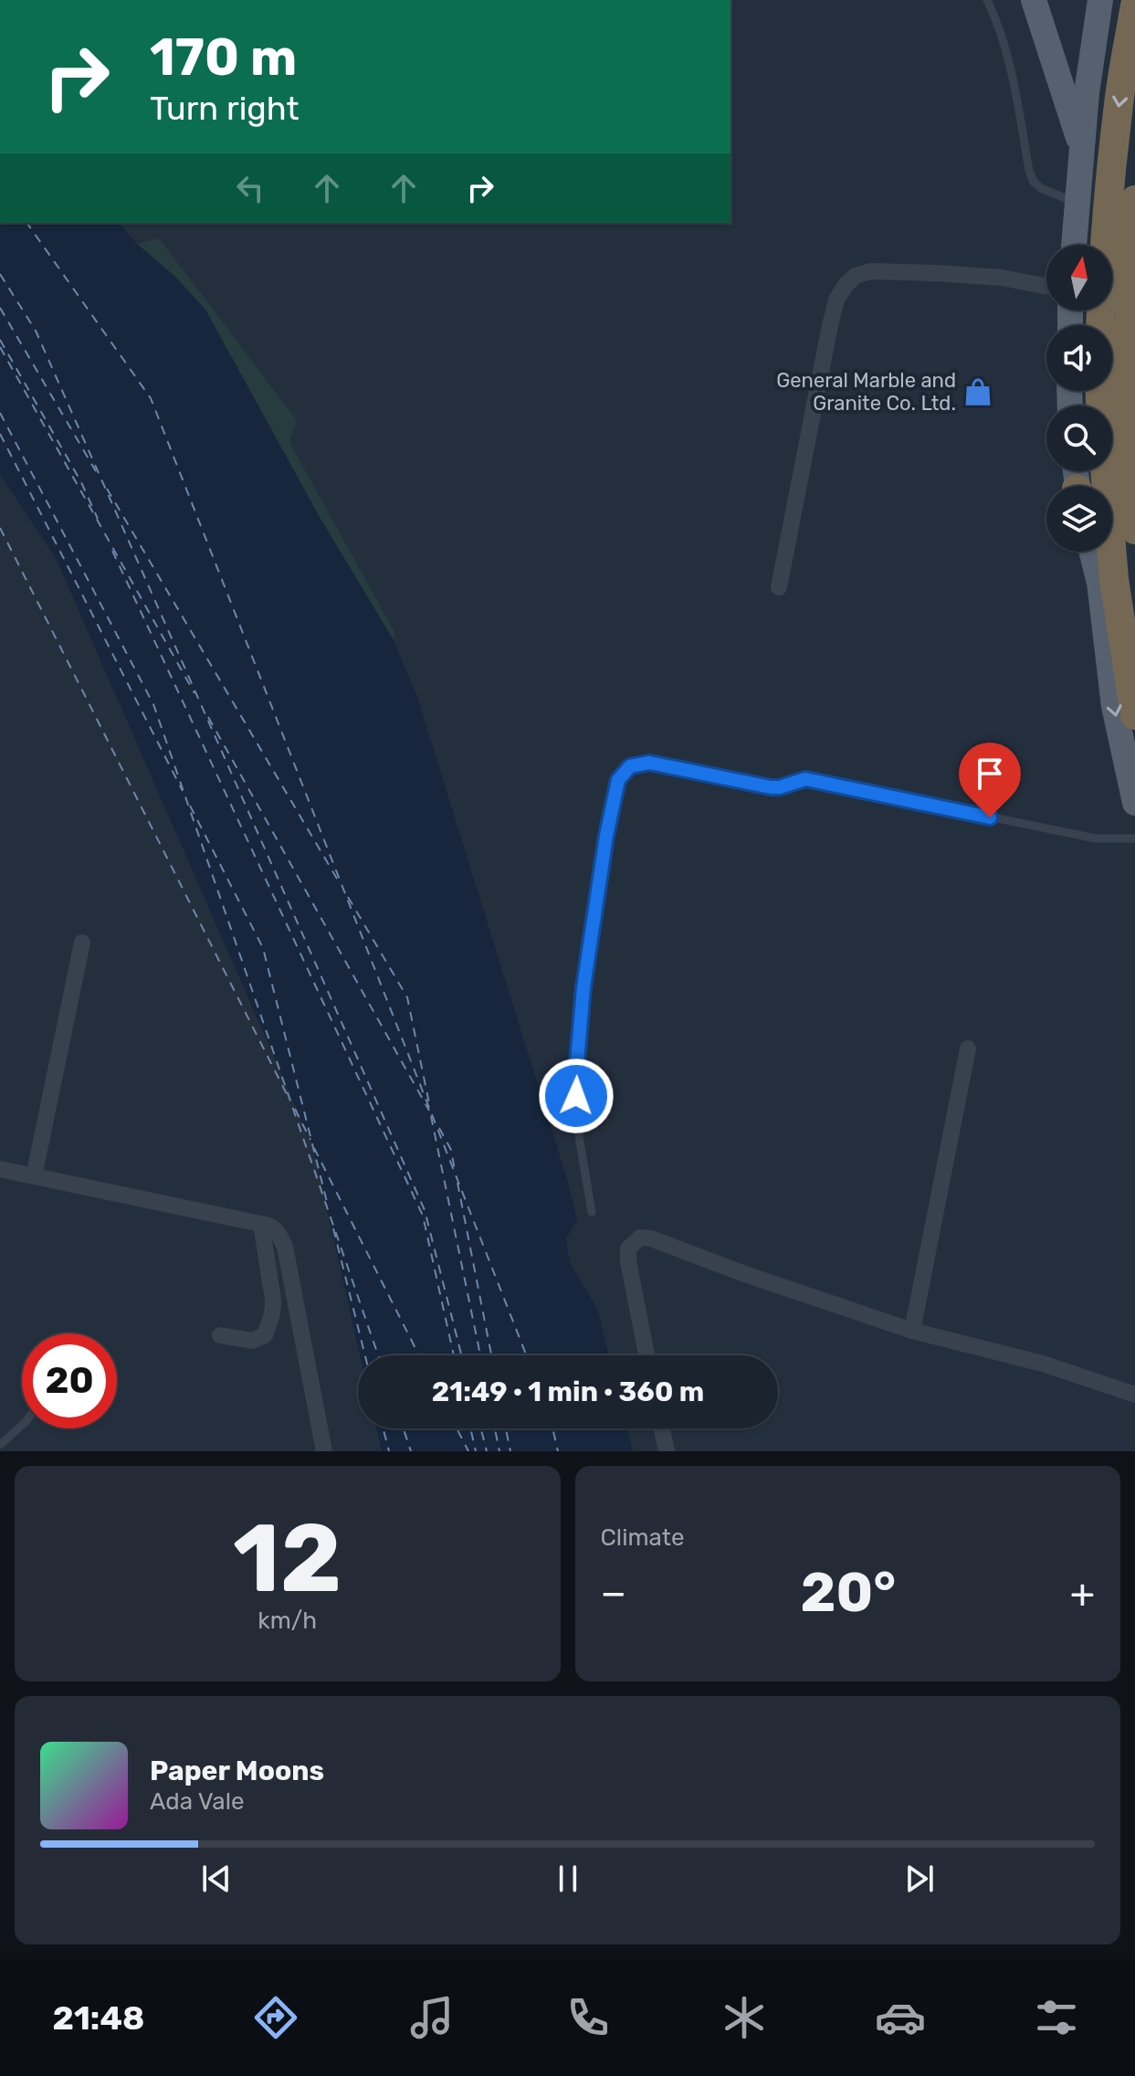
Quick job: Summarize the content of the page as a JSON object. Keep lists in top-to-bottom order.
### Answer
{
  "places": {
    "shop": ["General Marble and Granite Co. Ltd."]
  },
  "north": "top",
  "page": {
    "turn": ["170 m", "Turn right"],
    "limit": "20",
    "trip": "21:49 · 1 min · 360 m",
    "tile": [
      ["12", "km/h"],
      "Climate"
    ],
    "heat": ["−", "20°", "+"],
    "song": ["Paper Moons", "Ada Vale"],
    "tabs": "21:48"
  }
}
